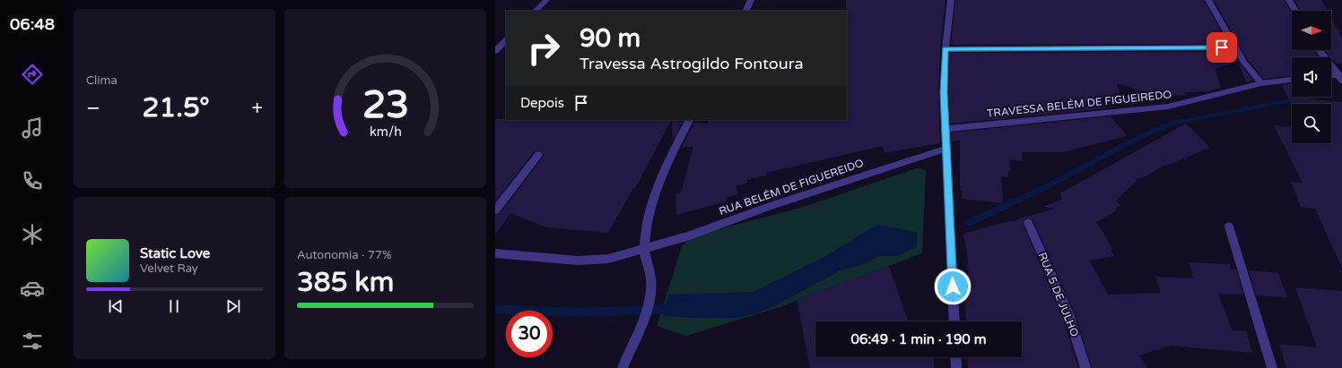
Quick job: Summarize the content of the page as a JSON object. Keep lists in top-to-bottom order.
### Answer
{
  "streets": {
    "street": ["TRAVESSA BELÉM DE FIGUEIREDO", "RUA BELÉM DE FIGUEREIDO", "RUA 5 DE JULHO"]
  },
  "north": "right",
  "page": {
    "tabs": "06:48",
    "tile": [
      "Clima",
      ["Autonomia · 77%", "385 km"]
    ],
    "turn": ["90 m", "Travessa Astrogildo Fontoura"],
    "then": "Depois",
    "heat": ["−", "21.5°", "+"],
    "song": ["Static Love", "Velvet Ray"],
    "limit": "30",
    "trip": "06:49 · 1 min · 190 m",
    "gauge": ["23", "km/h"]
  }
}
